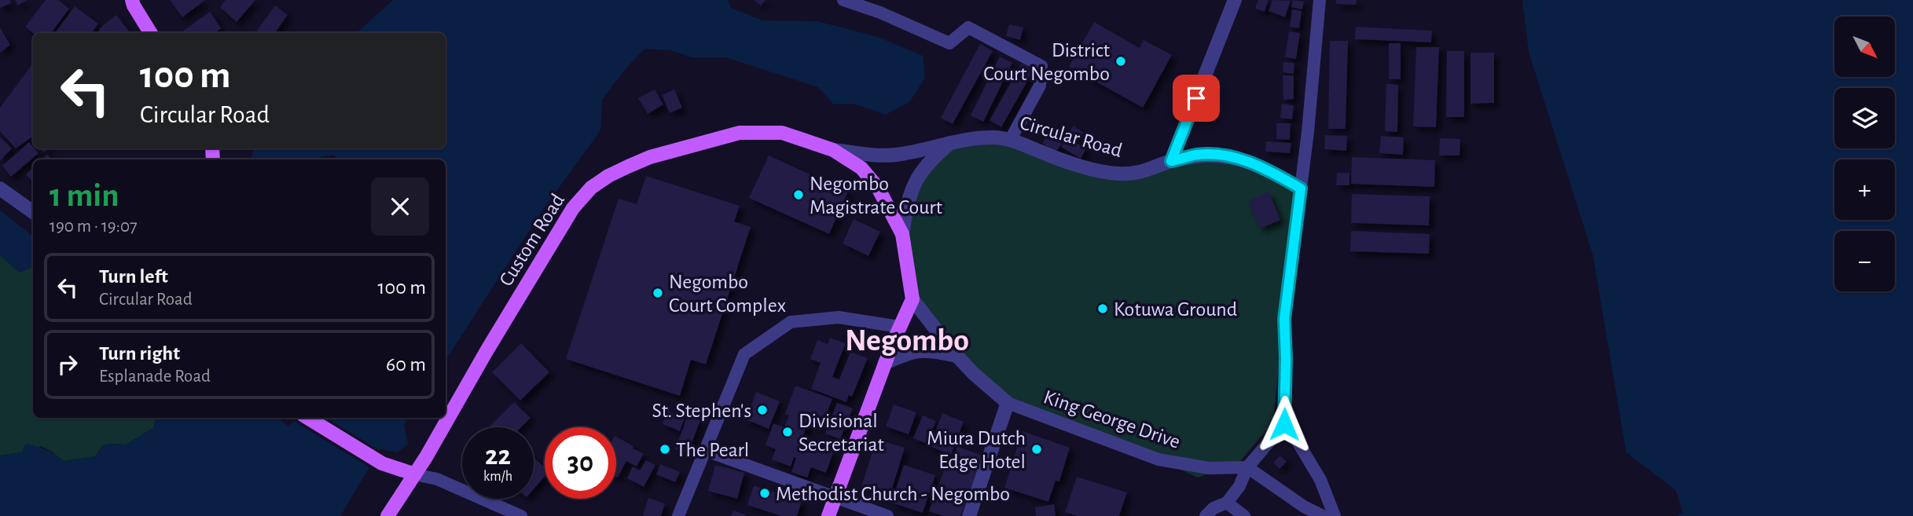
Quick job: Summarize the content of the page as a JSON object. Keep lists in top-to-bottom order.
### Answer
{
  "streets": {
    "main road": ["Custom Road"],
    "street": ["Circular Road", "King George Drive"]
  },
  "crossings": [
    ["Circular Road", "Custom Road"]
  ],
  "districts": ["Negombo"],
  "places": [
    "District Court Negombo",
    "Negombo Magistrate Court",
    "Negombo Court Complex",
    "Kotuwa Ground",
    "St. Stephen's",
    "Divisional Secretariat",
    "The Pearl",
    "Miura Dutch Edge Hotel",
    "Methodist Church - Negombo"
  ],
  "north": "bottom right",
  "page": {
    "map_buttons": ["+", "−"],
    "turn": ["100 m", "Circular Road"],
    "heading": ["1 min", "190 m · 19:07"],
    "list": [
      {
        "name": "Turn left",
        "note": "Circular Road",
        "value": "100 m"
      },
      {
        "name": "Turn right",
        "note": "Esplanade Road",
        "value": "60 m"
      }
    ],
    "speed": "22 km/h",
    "limit": "30"
  }
}
